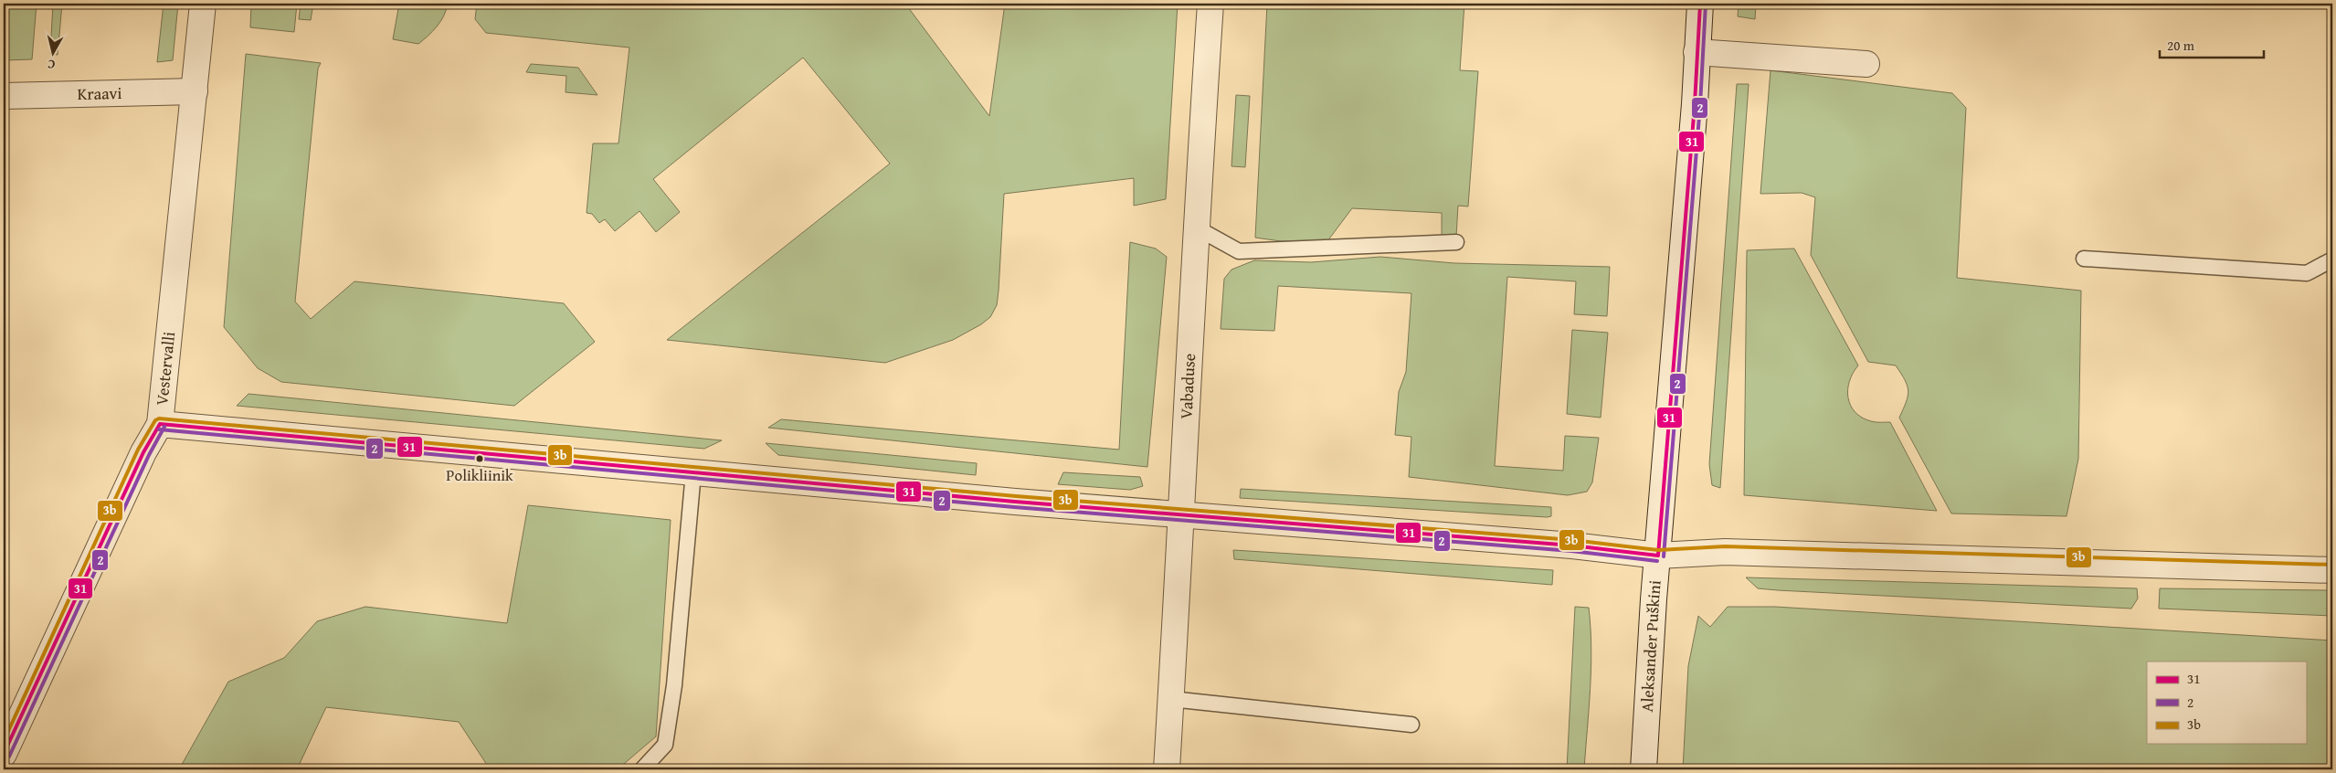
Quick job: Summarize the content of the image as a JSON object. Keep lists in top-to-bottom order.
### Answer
{
  "streets": {
    "street": [
      "Kraavi",
      "Vestervalli",
      "Vabaduse",
      "Aleksander Puškini"
    ]
  },
  "crossings": [
    ["Kraavi", "Vestervalli"]
  ],
  "places": ["Polikliinik"],
  "lines": ["transit line 31", "transit line 2", "transit line 3b"],
  "legend": ["31", "2", "3b"],
  "scale_bar": "20 m",
  "north": "bottom"
}
